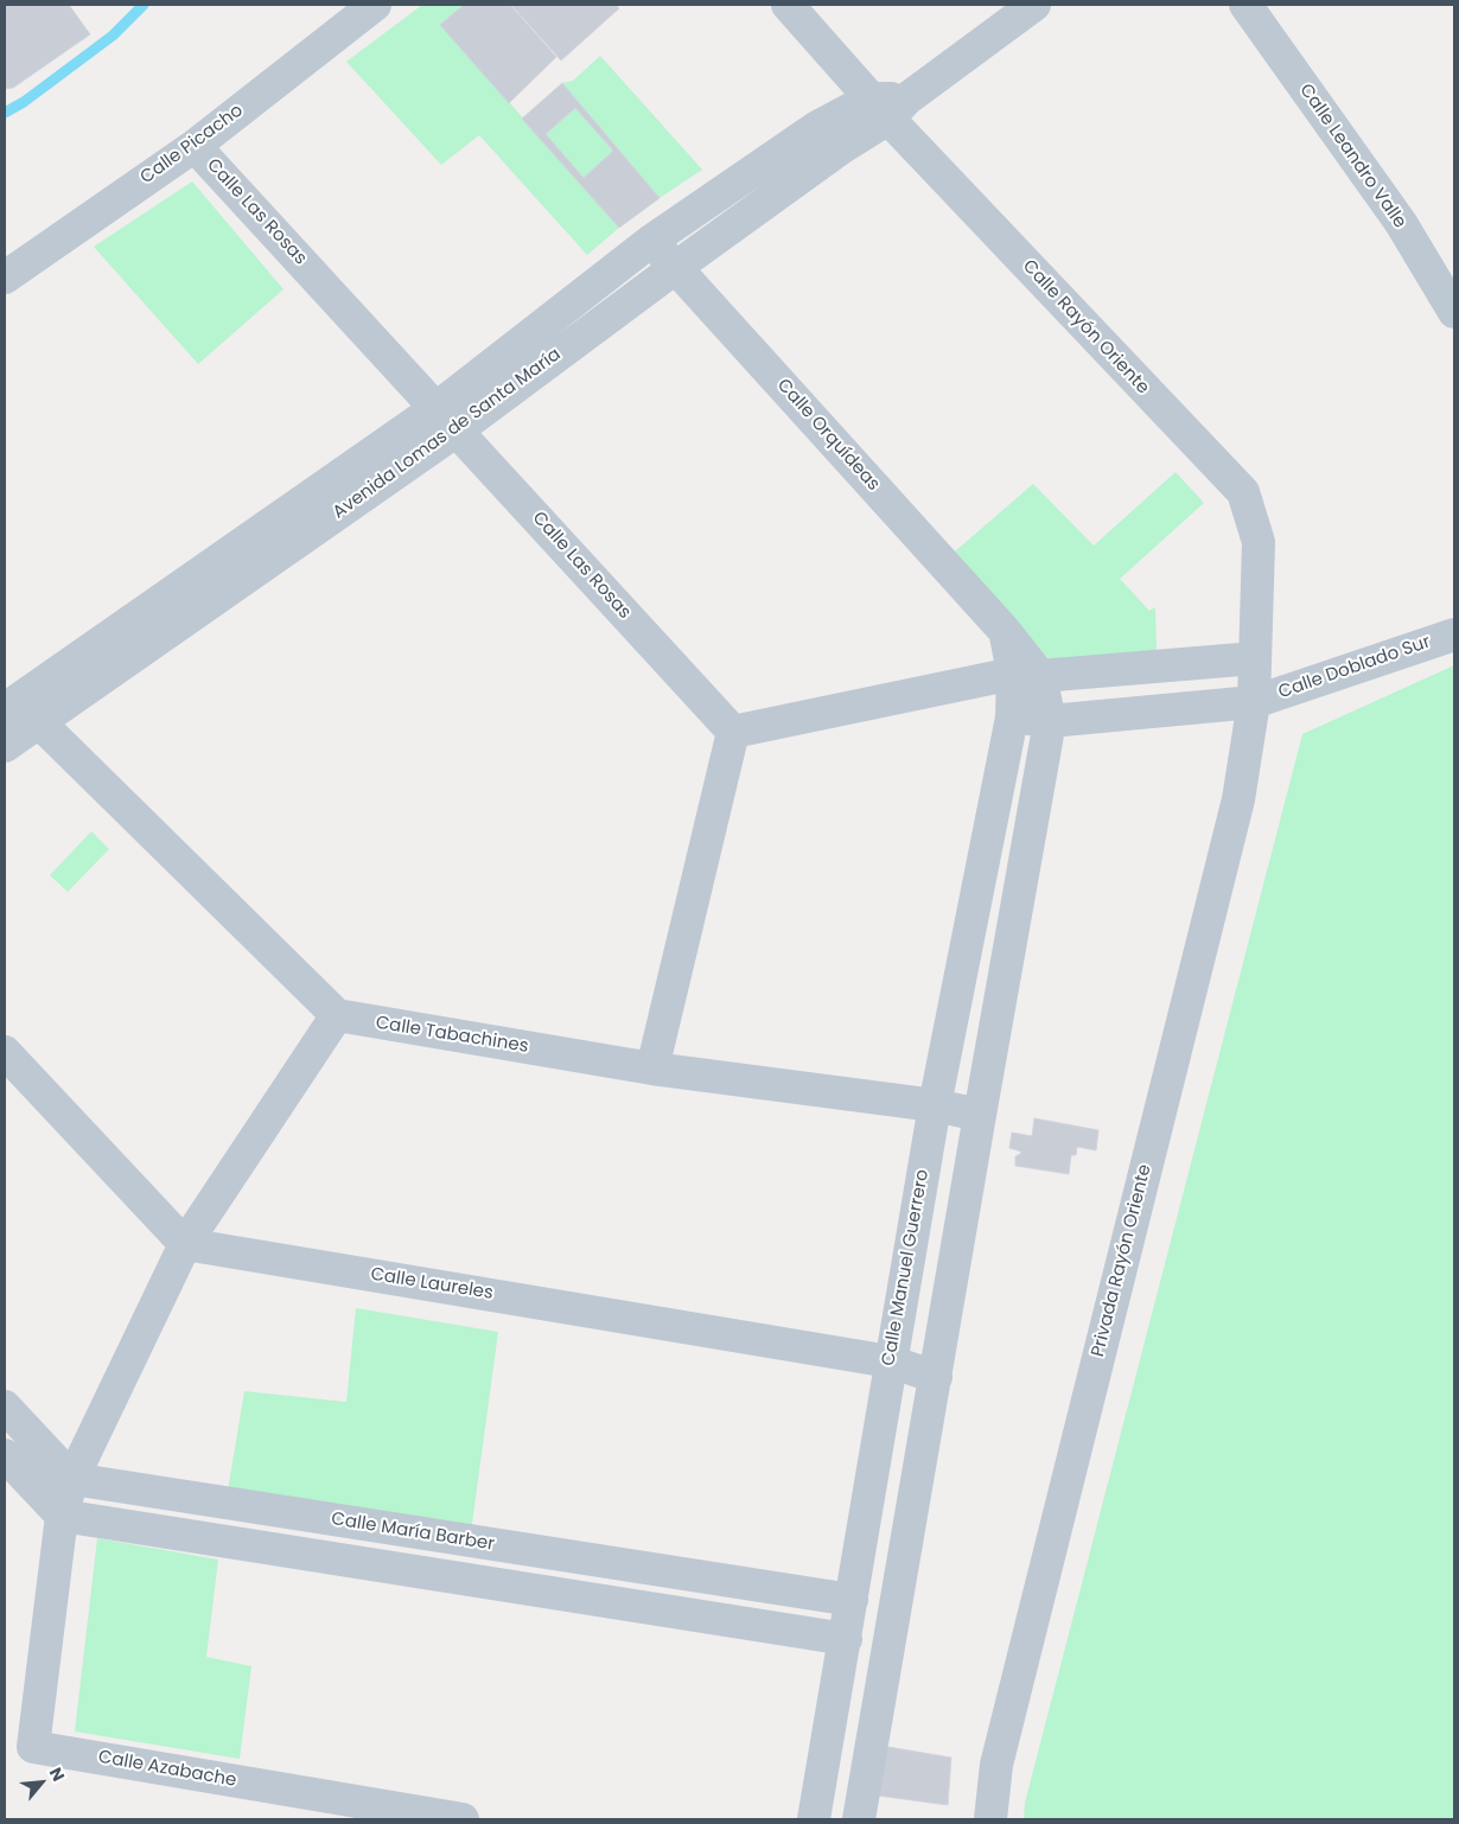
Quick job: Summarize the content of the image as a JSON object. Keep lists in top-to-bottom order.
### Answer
{
  "streets": {
    "street": [
      "Calle Picacho",
      "Calle Leandro Valle",
      "Calle Las Rosas",
      "Calle Rayón Oriente",
      "Avenida Lomas de Santa María",
      "Calle Orquídeas",
      "Calle Doblado Sur",
      "Calle Tabachines",
      "Privada Rayón Oriente",
      "Calle Manuel Guerrero",
      "Calle Laureles",
      "Calle María Barber",
      "Calle Azabache"
    ]
  },
  "crossings": [
    ["Calle Picacho", "Calle Las Rosas"],
    ["Calle Las Rosas", "Avenida Lomas de Santa María"],
    ["Calle Rayón Oriente", "Avenida Lomas de Santa María"],
    ["Calle Rayón Oriente", "Calle Doblado Sur"],
    ["Calle Rayón Oriente", "Privada Rayón Oriente"],
    ["Avenida Lomas de Santa María", "Calle Orquídeas"],
    ["Calle Orquídeas", "Calle Manuel Guerrero"],
    ["Calle Doblado Sur", "Privada Rayón Oriente"],
    ["Calle Tabachines", "Calle Manuel Guerrero"],
    ["Calle Manuel Guerrero", "Calle Laureles"],
    ["Calle Manuel Guerrero", "Calle María Barber"]
  ],
  "north": "top right"
}
